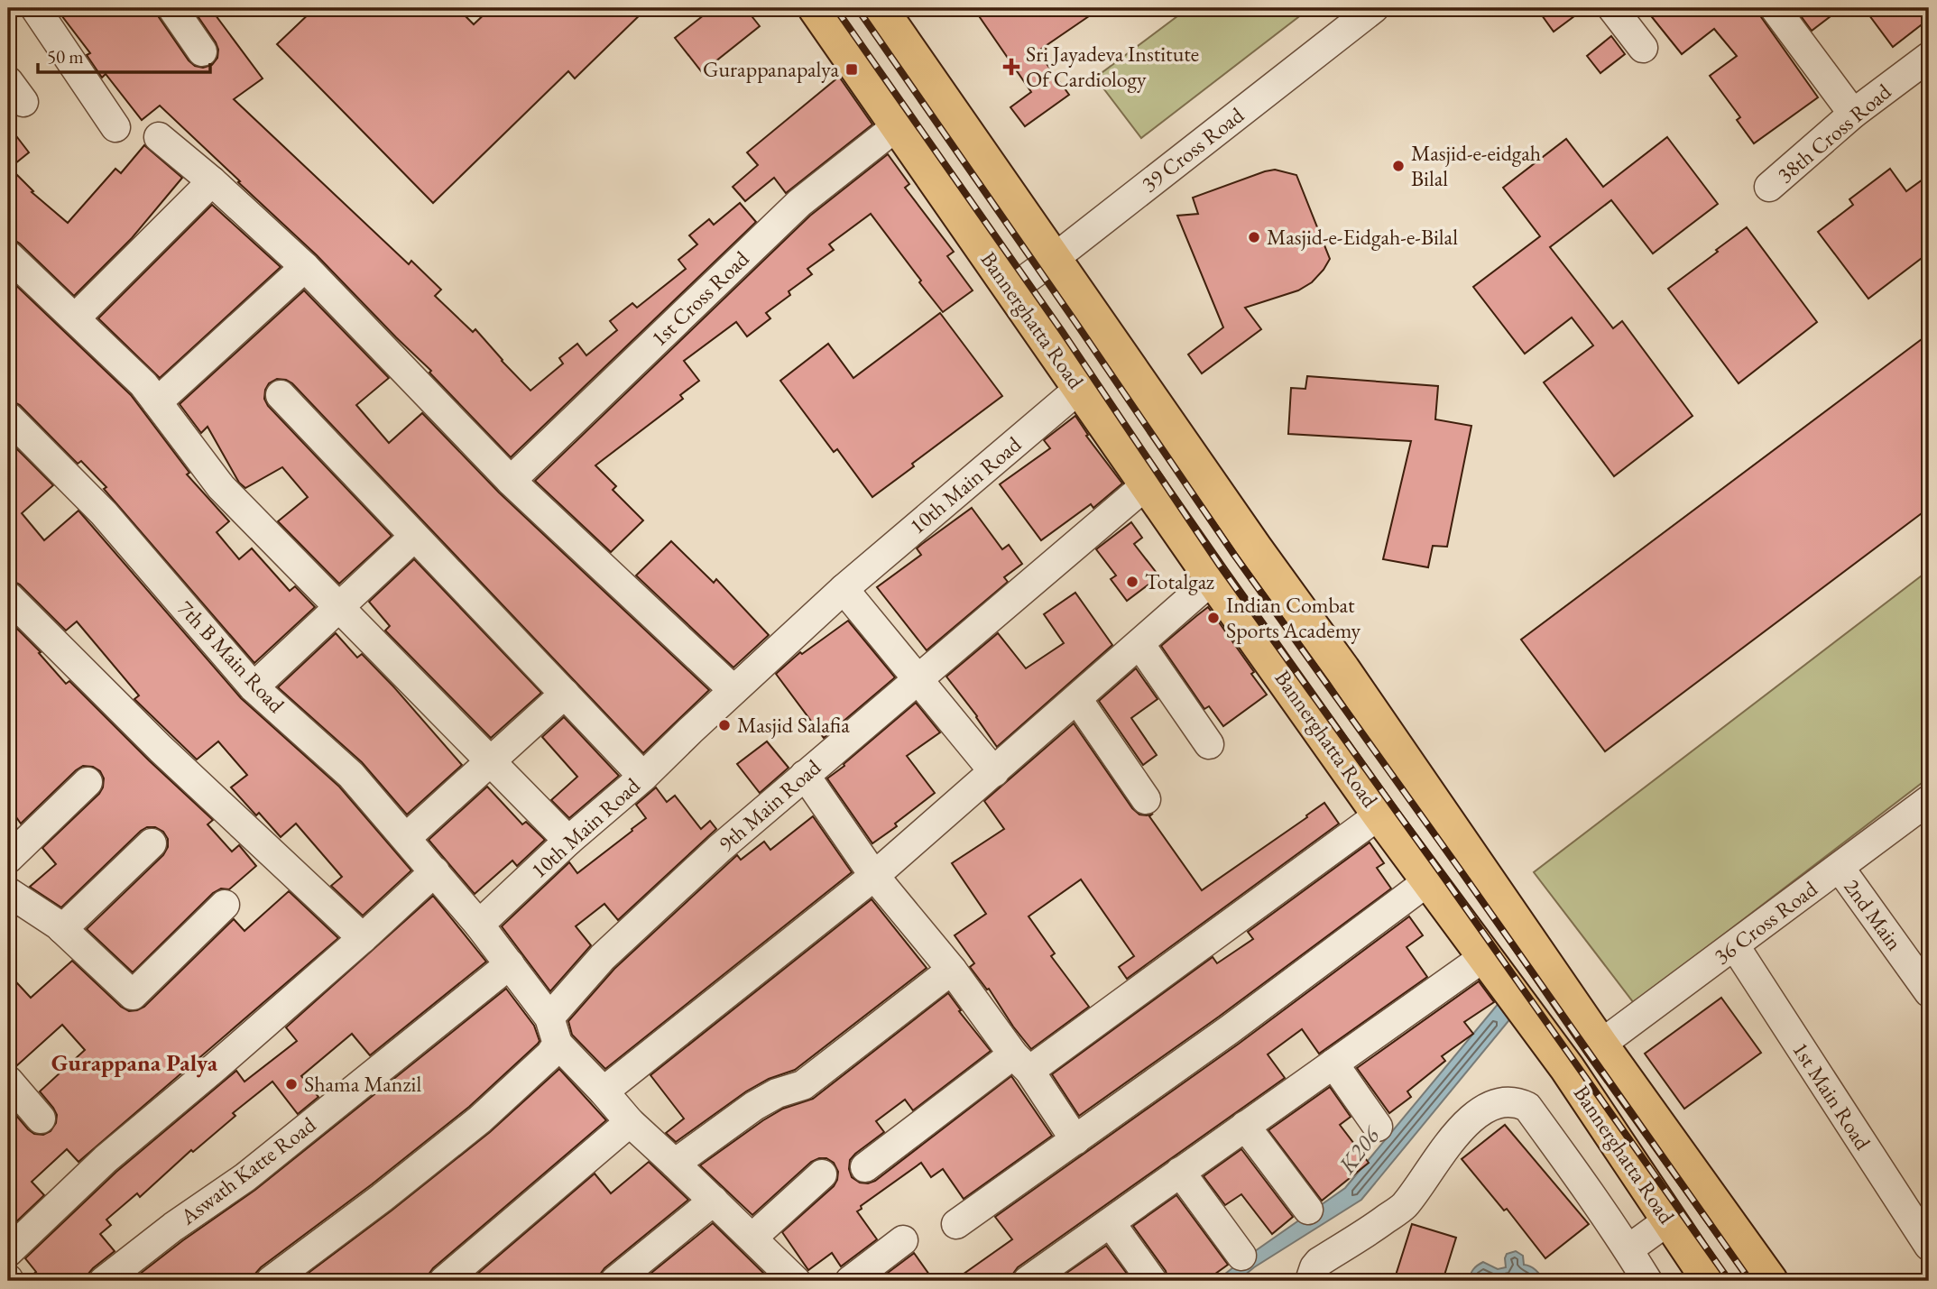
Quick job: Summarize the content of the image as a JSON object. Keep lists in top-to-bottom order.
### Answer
{
  "streets": {
    "main road": ["Bannerghatta Road"],
    "street": [
      "38th Cross Road",
      "1st Cross Road",
      "10th Main Road",
      "7th B Main Road",
      "9th Main Road",
      "2nd Main",
      "36 Cross Road",
      "1st Main Road",
      "Aswath Katte Road"
    ]
  },
  "crossings": [
    ["1st Cross Road", "Bannerghatta Road"],
    ["Bannerghatta Road", "10th Main Road"],
    ["Bannerghatta Road", "9th Main Road"],
    ["Bannerghatta Road", "36 Cross Road"],
    ["10th Main Road", "7th B Main Road"],
    ["2nd Main", "36 Cross Road"],
    ["36 Cross Road", "1st Main Road"]
  ],
  "districts": ["Gurappana Palya"],
  "water": ["K206"],
  "places": {
    "health": ["Sri Jayadeva Institute Of Cardiology"],
    "transit": ["Gurappanapalya"],
    "other": [
      "Masjid-e-eidgah Bilal",
      "Masjid-e-Eidgah-e-Bilal",
      "Totalgaz",
      "Indian Combat Sports Academy",
      "Masjid Salafia",
      "Shama Manzil"
    ]
  },
  "scale_bar": "50 m"
}
